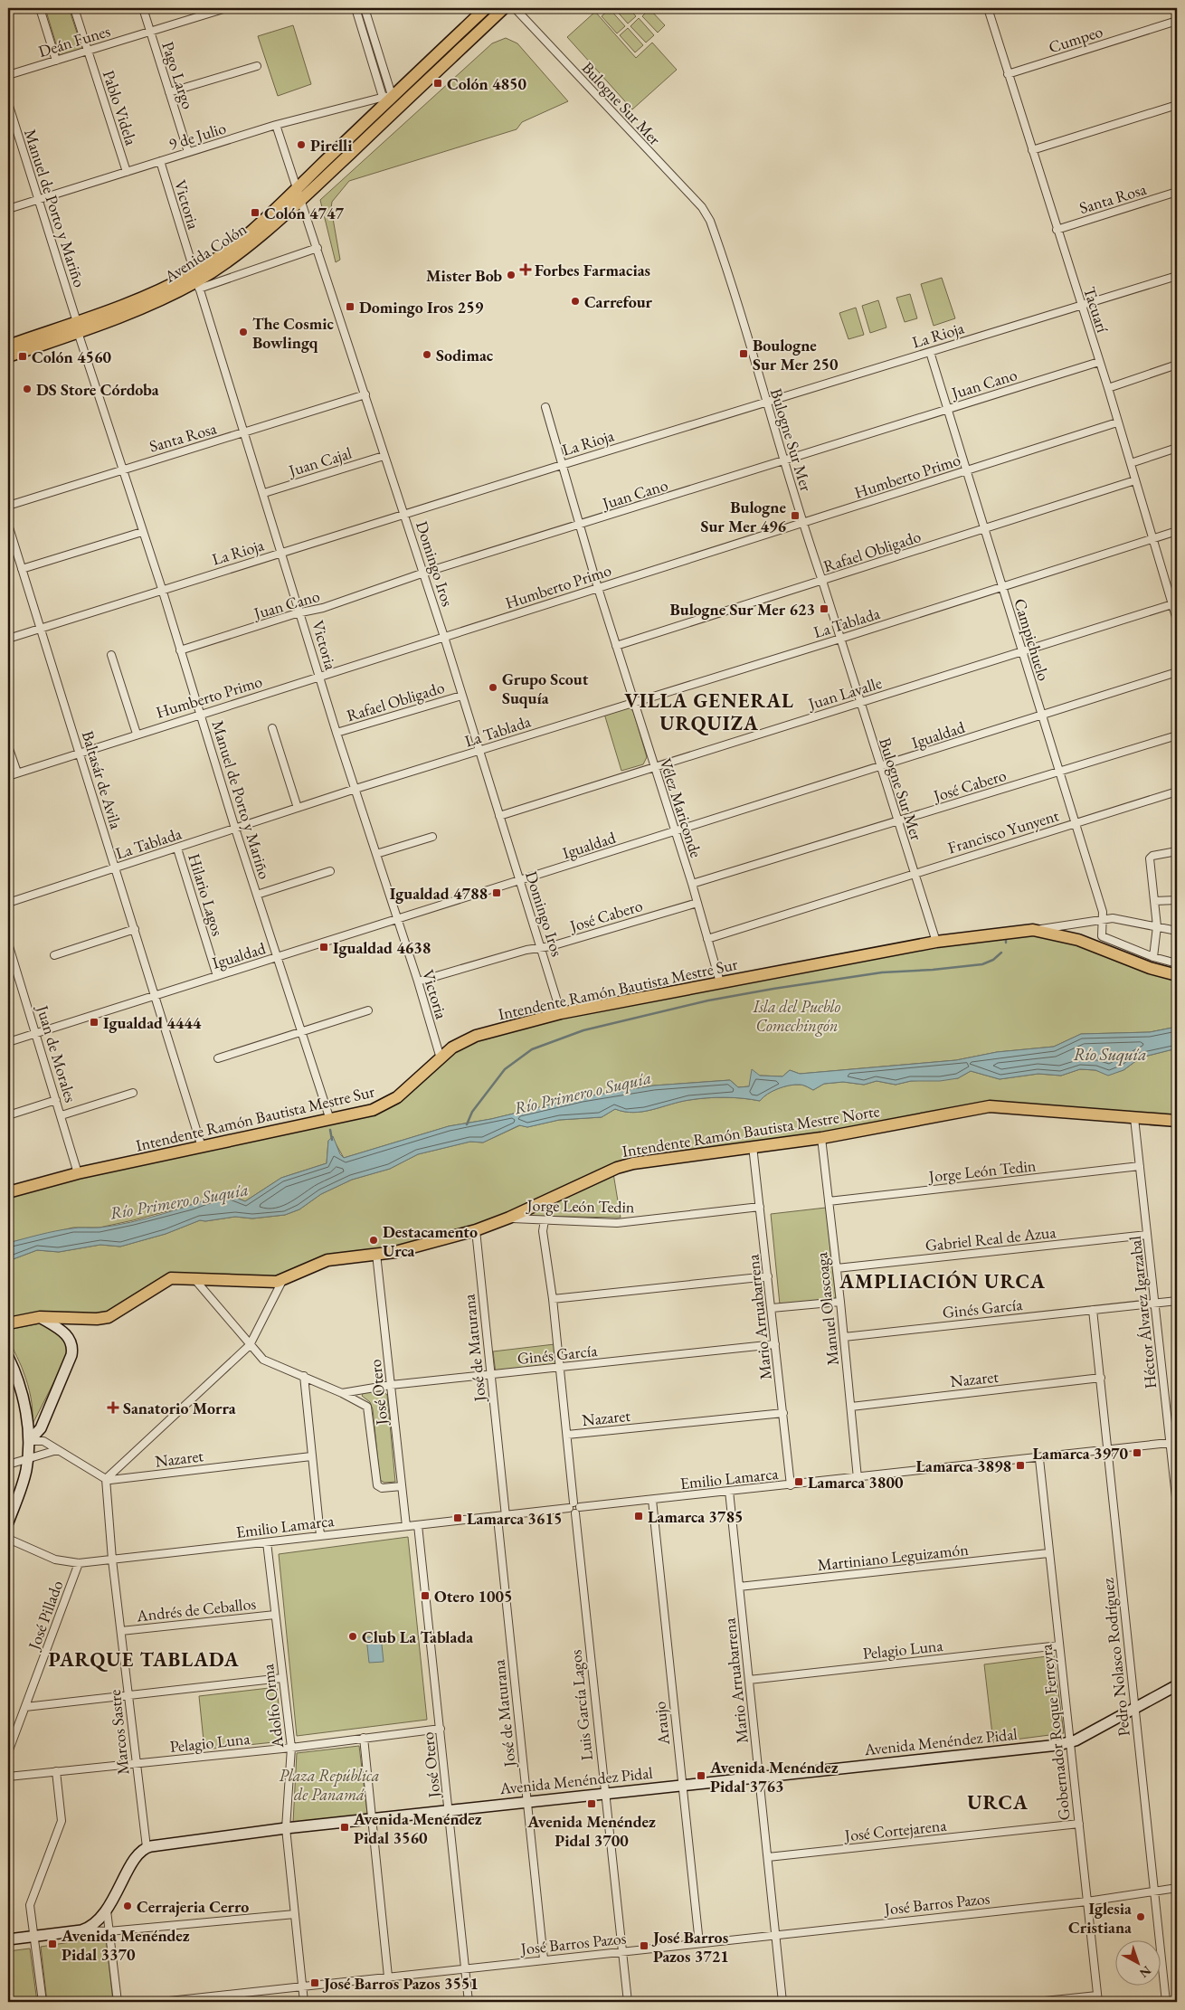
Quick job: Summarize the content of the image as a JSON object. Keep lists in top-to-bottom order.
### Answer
{
  "streets": {
    "main road": [
      "Avenida Colón",
      "Intendente Ramón Bautista Mestre Sur",
      "Intendente Ramón Bautista Mestre Norte",
      "Avenida Menéndez Pidal"
    ],
    "street": [
      "Cumpeo",
      "Deán Funes",
      "Pago Largo",
      "Bulogne Sur Mer",
      "Pablo Videla",
      "9 de Julio",
      "Santa Rosa",
      "Victoria",
      "Manuel de Porto y Mariño",
      "Tacuarí",
      "La Rioja",
      "Juan Cano",
      "Juan Cajal",
      "Humberto Primo",
      "Rafael Obligado",
      "Domingo Iros",
      "La Tablada",
      "Campichuelo",
      "Juan Lavalle",
      "Igualdad",
      "Baltasár de Avila",
      "José Cabero",
      "Vélez Mariconde",
      "Francisco Yunyent",
      "Hilario Lagos",
      "Juan de Morales",
      "Jorge León Tedin",
      "Gabriel Real de Azua",
      "Ginés García",
      "Manuel Olascoaga",
      "Héctor Álvarez Igarzabal",
      "Mario Arruabarrena",
      "José de Maturana",
      "Nazaret",
      "José Otero",
      "Emilio Lamarca",
      "Martiniano Leguizamón",
      "Andrés de Ceballos",
      "José Pillado",
      "Pelagio Luna",
      "Pedro Nolasco Rodríguez",
      "Luis García Lagos",
      "Adolfo Orma",
      "Araujo",
      "Marcos Sastre",
      "Gobernador Roque Ferreyra",
      "José Cortejarena",
      "José Barros Pazos"
    ]
  },
  "crossings": [
    ["Cumpeo", "Tacuarí"],
    ["Deán Funes", "Pago Largo"],
    ["Deán Funes", "Pablo Videla"],
    ["Pago Largo", "9 de Julio"],
    ["Bulogne Sur Mer", "La Rioja"],
    ["Bulogne Sur Mer", "Juan Cano"],
    ["Bulogne Sur Mer", "Humberto Primo"],
    ["Bulogne Sur Mer", "Rafael Obligado"],
    ["Bulogne Sur Mer", "La Tablada"],
    ["Bulogne Sur Mer", "Juan Lavalle"],
    ["Bulogne Sur Mer", "Igualdad"],
    ["Bulogne Sur Mer", "José Cabero"],
    ["Bulogne Sur Mer", "Francisco Yunyent"],
    ["Bulogne Sur Mer", "Intendente Ramón Bautista Mestre Sur"],
    ["Pablo Videla", "9 de Julio"],
    ["9 de Julio", "Victoria"],
    ["9 de Julio", "Manuel de Porto y Mariño"],
    ["9 de Julio", "Avenida Colón"],
    ["9 de Julio", "Domingo Iros"],
    ["Santa Rosa", "Victoria"],
    ["Santa Rosa", "Manuel de Porto y Mariño"],
    ["Santa Rosa", "Tacuarí"],
    ["Santa Rosa", "Domingo Iros"],
    ["Victoria", "Avenida Colón"],
    ["Victoria", "La Rioja"],
    ["Victoria", "Juan Cano"],
    ["Victoria", "Juan Cajal"],
    ["Victoria", "Humberto Primo"],
    ["Victoria", "Rafael Obligado"],
    ["Victoria", "La Tablada"],
    ["Victoria", "Igualdad"],
    ["Victoria", "José Cabero"],
    ["Victoria", "Intendente Ramón Bautista Mestre Sur"],
    ["Manuel de Porto y Mariño", "Avenida Colón"],
    ["Manuel de Porto y Mariño", "La Rioja"],
    ["Manuel de Porto y Mariño", "Juan Cano"],
    ["Manuel de Porto y Mariño", "Humberto Primo"],
    ["Manuel de Porto y Mariño", "La Tablada"],
    ["Manuel de Porto y Mariño", "Igualdad"],
    ["Manuel de Porto y Mariño", "Intendente Ramón Bautista Mestre Sur"],
    ["Avenida Colón", "Domingo Iros"],
    ["Tacuarí", "La Rioja"],
    ["Tacuarí", "Juan Cano"],
    ["Tacuarí", "Humberto Primo"],
    ["Tacuarí", "Rafael Obligado"],
    ["Tacuarí", "La Tablada"],
    ["Tacuarí", "Juan Lavalle"],
    ["La Rioja", "Domingo Iros"],
    ["La Rioja", "Campichuelo"],
    ["La Rioja", "Baltasár de Avila"],
    ["La Rioja", "Vélez Mariconde"],
    ["Juan Cano", "Domingo Iros"],
    ["Juan Cano", "Campichuelo"],
    ["Juan Cano", "Vélez Mariconde"],
    ["Juan Cajal", "Domingo Iros"],
    ["Humberto Primo", "Domingo Iros"],
    ["Humberto Primo", "Campichuelo"],
    ["Humberto Primo", "Baltasár de Avila"],
    ["Humberto Primo", "Vélez Mariconde"],
    ["Rafael Obligado", "Domingo Iros"],
    ["Rafael Obligado", "Campichuelo"],
    ["Rafael Obligado", "Vélez Mariconde"],
    ["Domingo Iros", "La Tablada"],
    ["Domingo Iros", "Juan Lavalle"],
    ["Domingo Iros", "Igualdad"],
    ["Domingo Iros", "José Cabero"],
    ["Domingo Iros", "Intendente Ramón Bautista Mestre Sur"],
    ["La Tablada", "Campichuelo"],
    ["La Tablada", "Baltasár de Avila"],
    ["La Tablada", "Vélez Mariconde"],
    ["La Tablada", "Hilario Lagos"],
    ["Campichuelo", "Juan Lavalle"],
    ["Campichuelo", "Igualdad"],
    ["Campichuelo", "José Cabero"],
    ["Campichuelo", "Francisco Yunyent"],
    ["Juan Lavalle", "Vélez Mariconde"],
    ["Igualdad", "Baltasár de Avila"],
    ["Igualdad", "Vélez Mariconde"],
    ["Igualdad", "Hilario Lagos"],
    ["Igualdad", "Juan de Morales"],
    ["Baltasár de Avila", "Intendente Ramón Bautista Mestre Sur"],
    ["José Cabero", "Vélez Mariconde"],
    ["Vélez Mariconde", "Francisco Yunyent"],
    ["Vélez Mariconde", "Intendente Ramón Bautista Mestre Sur"],
    ["Intendente Ramón Bautista Mestre Sur", "Juan de Morales"],
    ["Intendente Ramón Bautista Mestre Norte", "Jorge León Tedin"],
    ["Intendente Ramón Bautista Mestre Norte", "Manuel Olascoaga"],
    ["Intendente Ramón Bautista Mestre Norte", "Héctor Álvarez Igarzabal"],
    ["Intendente Ramón Bautista Mestre Norte", "Mario Arruabarrena"],
    ["Intendente Ramón Bautista Mestre Norte", "José de Maturana"],
    ["Intendente Ramón Bautista Mestre Norte", "José Otero"],
    ["Jorge León Tedin", "Manuel Olascoaga"],
    ["Jorge León Tedin", "Héctor Álvarez Igarzabal"],
    ["Jorge León Tedin", "Mario Arruabarrena"],
    ["Gabriel Real de Azua", "Manuel Olascoaga"],
    ["Gabriel Real de Azua", "Héctor Álvarez Igarzabal"],
    ["Ginés García", "Manuel Olascoaga"],
    ["Ginés García", "Héctor Álvarez Igarzabal"],
    ["Ginés García", "Mario Arruabarrena"],
    ["Ginés García", "José de Maturana"],
    ["Ginés García", "José Otero"],
    ["Ginés García", "Pedro Nolasco Rodríguez"],
    ["Manuel Olascoaga", "Nazaret"],
    ["Manuel Olascoaga", "Emilio Lamarca"],
    ["Héctor Álvarez Igarzabal", "Emilio Lamarca"],
    ["Mario Arruabarrena", "Nazaret"],
    ["Mario Arruabarrena", "Emilio Lamarca"],
    ["Mario Arruabarrena", "Martiniano Leguizamón"],
    ["Mario Arruabarrena", "Pelagio Luna"],
    ["Mario Arruabarrena", "Avenida Menéndez Pidal"],
    ["Mario Arruabarrena", "José Cortejarena"],
    ["Mario Arruabarrena", "José Barros Pazos"],
    ["José de Maturana", "Emilio Lamarca"],
    ["José de Maturana", "Avenida Menéndez Pidal"],
    ["José de Maturana", "José Barros Pazos"],
    ["Nazaret", "Pedro Nolasco Rodríguez"],
    ["Nazaret", "Marcos Sastre"],
    ["José Otero", "Emilio Lamarca"],
    ["José Otero", "Pelagio Luna"],
    ["José Otero", "Avenida Menéndez Pidal"],
    ["José Otero", "José Barros Pazos"],
    ["Emilio Lamarca", "José Pillado"],
    ["Emilio Lamarca", "Pedro Nolasco Rodríguez"],
    ["Emilio Lamarca", "Luis García Lagos"],
    ["Emilio Lamarca", "Adolfo Orma"],
    ["Emilio Lamarca", "Araujo"],
    ["Emilio Lamarca", "Marcos Sastre"],
    ["Emilio Lamarca", "Gobernador Roque Ferreyra"],
    ["Martiniano Leguizamón", "Gobernador Roque Ferreyra"],
    ["Andrés de Ceballos", "Adolfo Orma"],
    ["Andrés de Ceballos", "Marcos Sastre"],
    ["Pelagio Luna", "Adolfo Orma"],
    ["Pelagio Luna", "Marcos Sastre"],
    ["Pelagio Luna", "Gobernador Roque Ferreyra"],
    ["Pedro Nolasco Rodríguez", "Avenida Menéndez Pidal"],
    ["Pedro Nolasco Rodríguez", "José Barros Pazos"],
    ["Luis García Lagos", "Avenida Menéndez Pidal"],
    ["Luis García Lagos", "José Barros Pazos"],
    ["Adolfo Orma", "Avenida Menéndez Pidal"],
    ["Adolfo Orma", "José Barros Pazos"],
    ["Araujo", "Avenida Menéndez Pidal"],
    ["Araujo", "José Barros Pazos"],
    ["Marcos Sastre", "Avenida Menéndez Pidal"],
    ["Gobernador Roque Ferreyra", "Avenida Menéndez Pidal"],
    ["Gobernador Roque Ferreyra", "José Cortejarena"],
    ["Gobernador Roque Ferreyra", "José Barros Pazos"]
  ],
  "districts": [
    "VILLA GENERAL URQUIZA",
    "AMPLIACIÓN URCA",
    "PARQUE TABLADA",
    "URCA"
  ],
  "water": ["Río Suquía", "Río Primero o Suquía"],
  "parks": ["Isla del Pueblo Comechingón", "Plaza República de Panamá"],
  "places": {
    "transit": [
      "Colón 4850",
      "Colón 4747",
      "Domingo Iros 259",
      "Boulogne Sur Mer 250",
      "Colón 4560",
      "Bulogne Sur Mer 496",
      "Bulogne Sur Mer 623",
      "Igualdad 4788",
      "Igualdad 4638",
      "Igualdad 4444",
      "Lamarca 3970",
      "Lamarca 3898",
      "Lamarca 3800",
      "Lamarca 3785",
      "Lamarca 3615",
      "Otero 1005",
      "Avenida Menéndez Pidal 3763",
      "Avenida Menéndez Pidal 3700",
      "Avenida Menéndez Pidal 3560",
      "Avenida Menéndez Pidal 3370",
      "José Barros Pazos 3721",
      "José Barros Pazos 3551"
    ],
    "other": [
      "Pirelli",
      "Mister Bob",
      "Carrefour",
      "The Cosmic Bowlingq",
      "Sodimac",
      "DS Store Córdoba",
      "Grupo Scout Suquía",
      "Destacamento Urca",
      "Club La Tablada",
      "Cerrajeria Cerro",
      "Iglesia Cristiana"
    ],
    "health": ["Forbes Farmacias", "Sanatorio Morra"]
  },
  "north": "bottom right"
}
